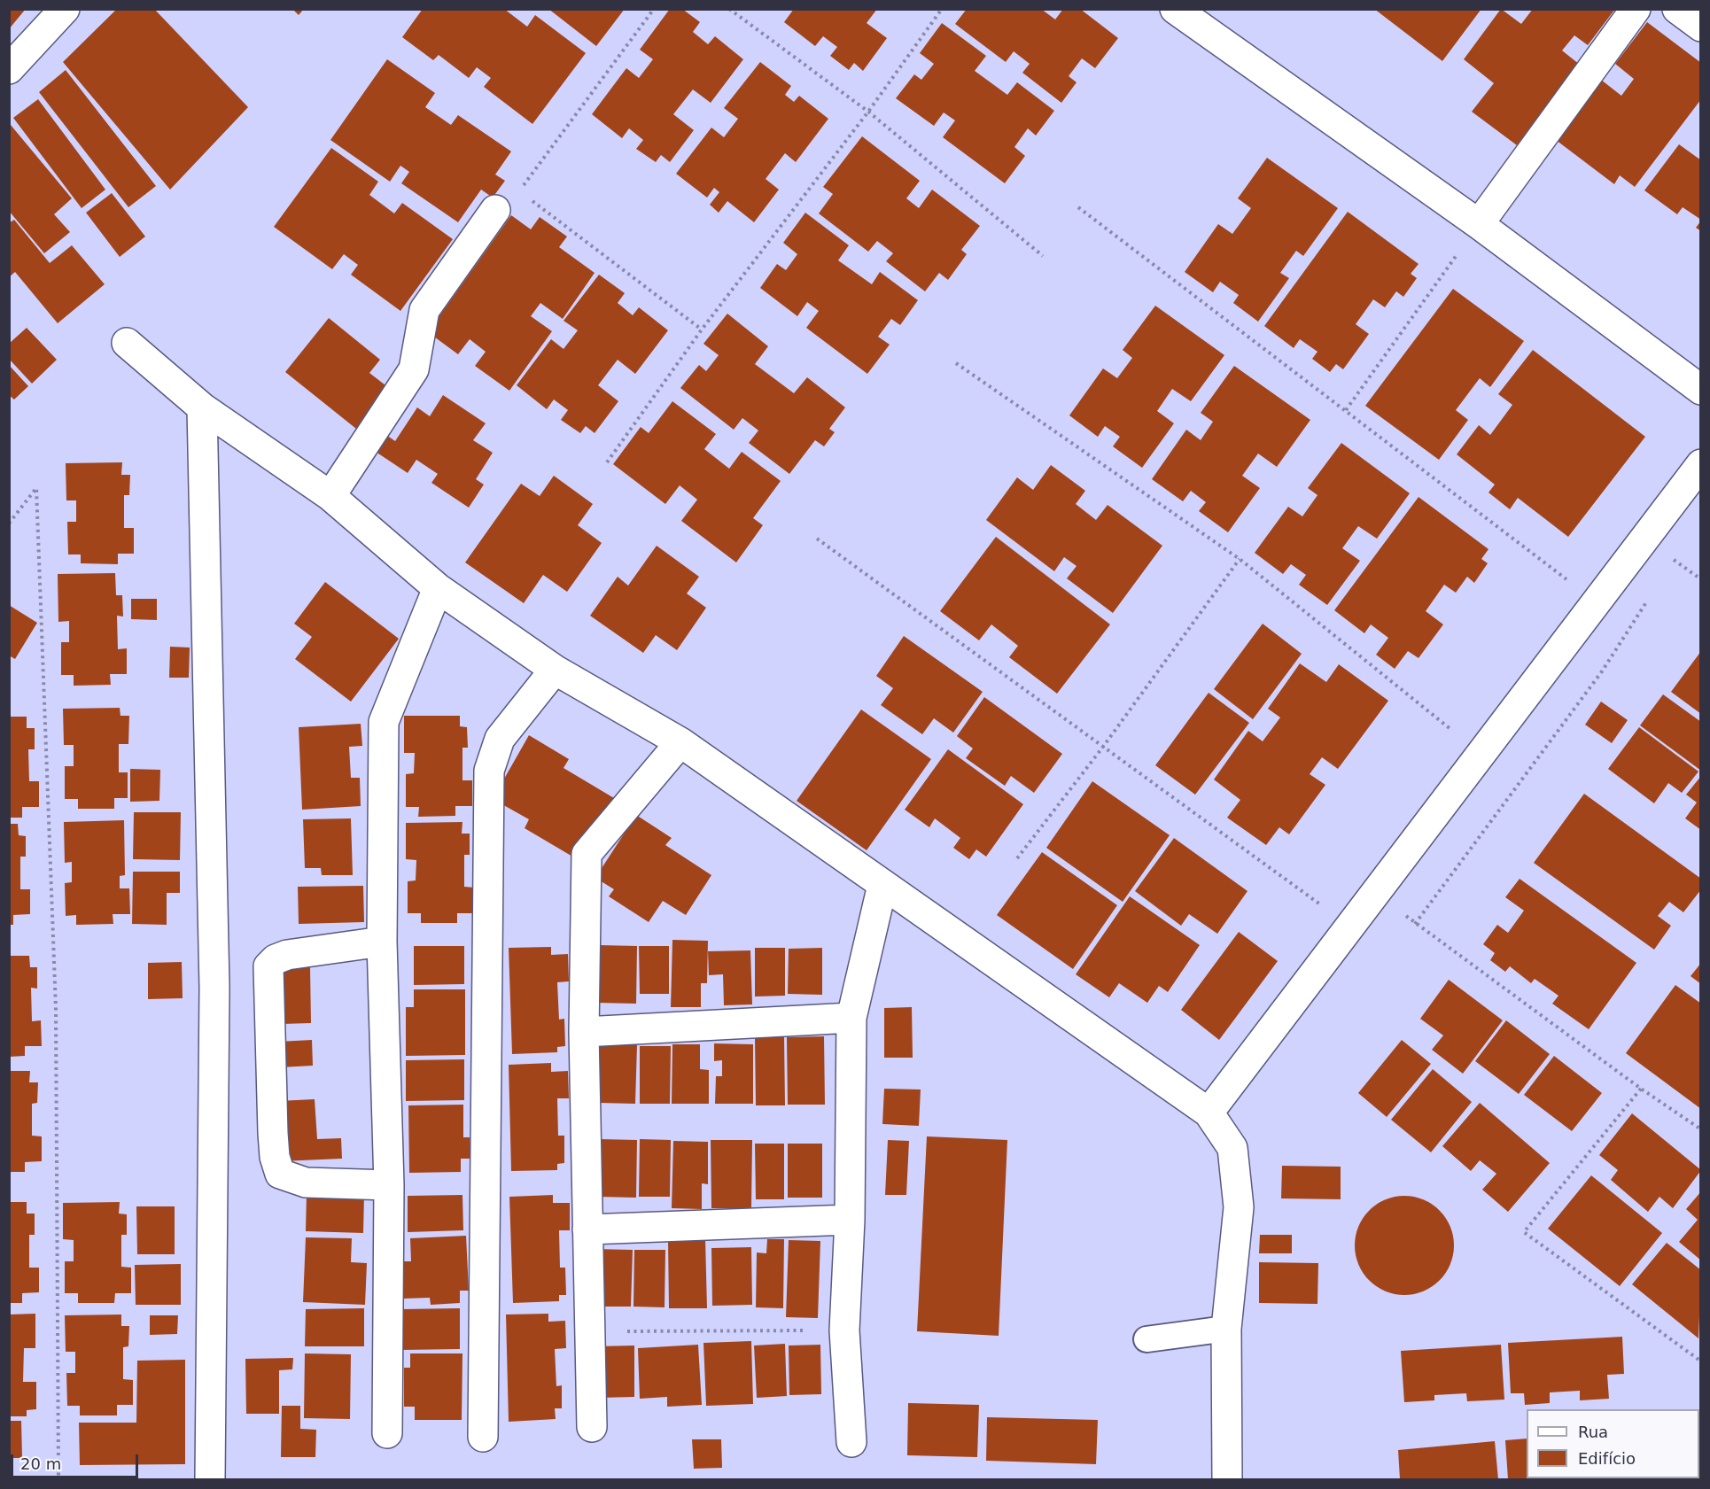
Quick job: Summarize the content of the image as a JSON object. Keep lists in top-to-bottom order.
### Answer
{
  "legend": ["Rua", "Edifício"],
  "scale_bar": "20 m"
}
